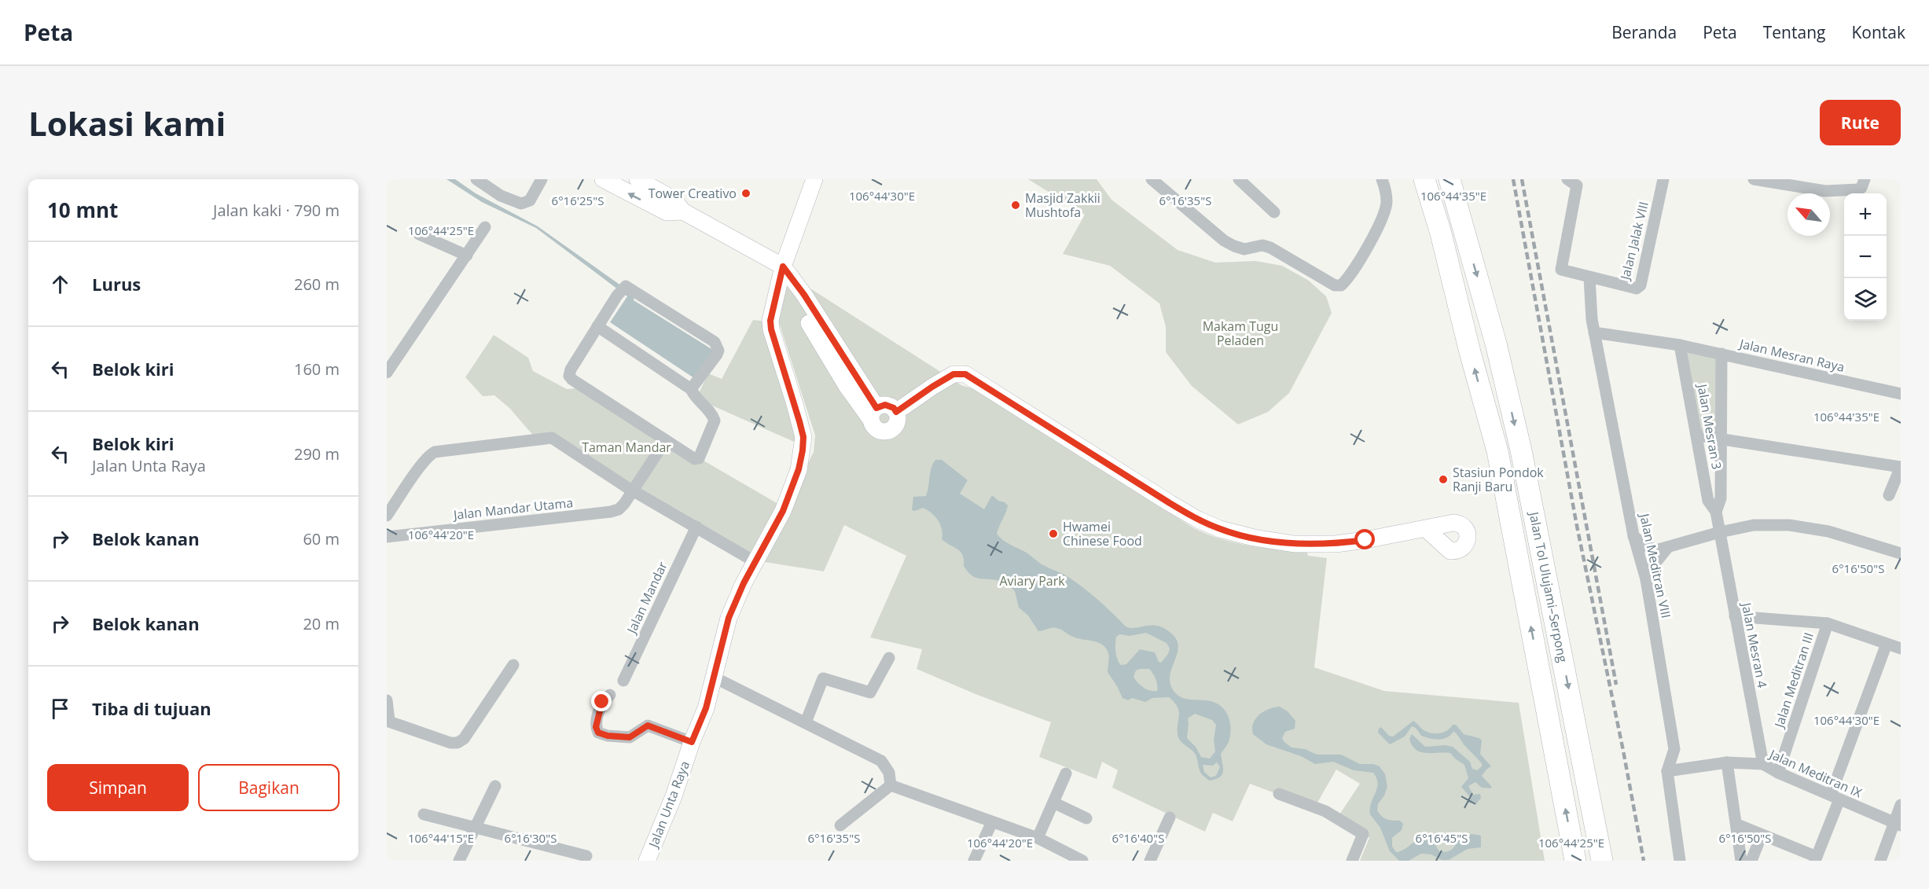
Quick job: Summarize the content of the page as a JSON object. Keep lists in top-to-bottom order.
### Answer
{
  "streets": {
    "highway": ["Jalan Tol Ulujami–Serpong"],
    "street": [
      "Jalan Jalak VIII",
      "Jalan Mesran Raya",
      "Jalan Mesran 3",
      "Jalan Mandar Utama",
      "Jalan Meditran VIII",
      "Jalan Mandar",
      "Jalan Mesran 4",
      "Jalan Meditran III",
      "Jalan Meditran IX",
      "Jalan Unta Raya"
    ]
  },
  "crossings": [
    ["Jalan Jalak VIII", "Jalan Meditran VIII"],
    ["Jalan Mesran Raya", "Jalan Mesran 3"],
    ["Jalan Mesran Raya", "Jalan Meditran VIII"],
    ["Jalan Mesran 3", "Jalan Mesran 4"],
    ["Jalan Meditran VIII", "Jalan Meditran IX"],
    ["Jalan Mesran 4", "Jalan Meditran IX"],
    ["Jalan Meditran III", "Jalan Meditran IX"]
  ],
  "parks": ["Makam Tugu Peladen", "Taman Mandar", "Aviary Park"],
  "places": [
    "Tower Creativo",
    "Masjid Zakkii Mushtofa",
    "Stasiun Pondok Ranji Baru",
    "Hwamei Chinese Food"
  ],
  "north": "top left",
  "page": {
    "header": "Peta",
    "nav": [
      "Beranda",
      "Peta",
      "Tentang",
      "Kontak"
    ],
    "buttons": [
      "Rute",
      ["Simpan", "Bagikan"]
    ],
    "title": "Lokasi kami",
    "heading": ["10 mnt", "Jalan kaki · 790 m"],
    "map_buttons": ["+", "−"],
    "list": [
      ["Lurus", "260 m"],
      ["Belok kiri", "160 m"],
      ["Belok kiri", "Jalan Unta Raya", "290 m"],
      ["Belok kanan", "60 m"],
      ["Belok kanan", "20 m"],
      "Tiba di tujuan"
    ]
  },
  "coordinates": [
    "106°44'30\"E",
    "106°44'35\"E",
    "6°16'25\"S",
    "6°16'35\"S",
    "106°44'25\"E",
    "106°44'20\"E",
    "6°16'50\"S",
    "6°16'30\"S",
    "6°16'40\"S",
    "6°16'45\"S",
    "106°44'15\"E"
  ]
}
